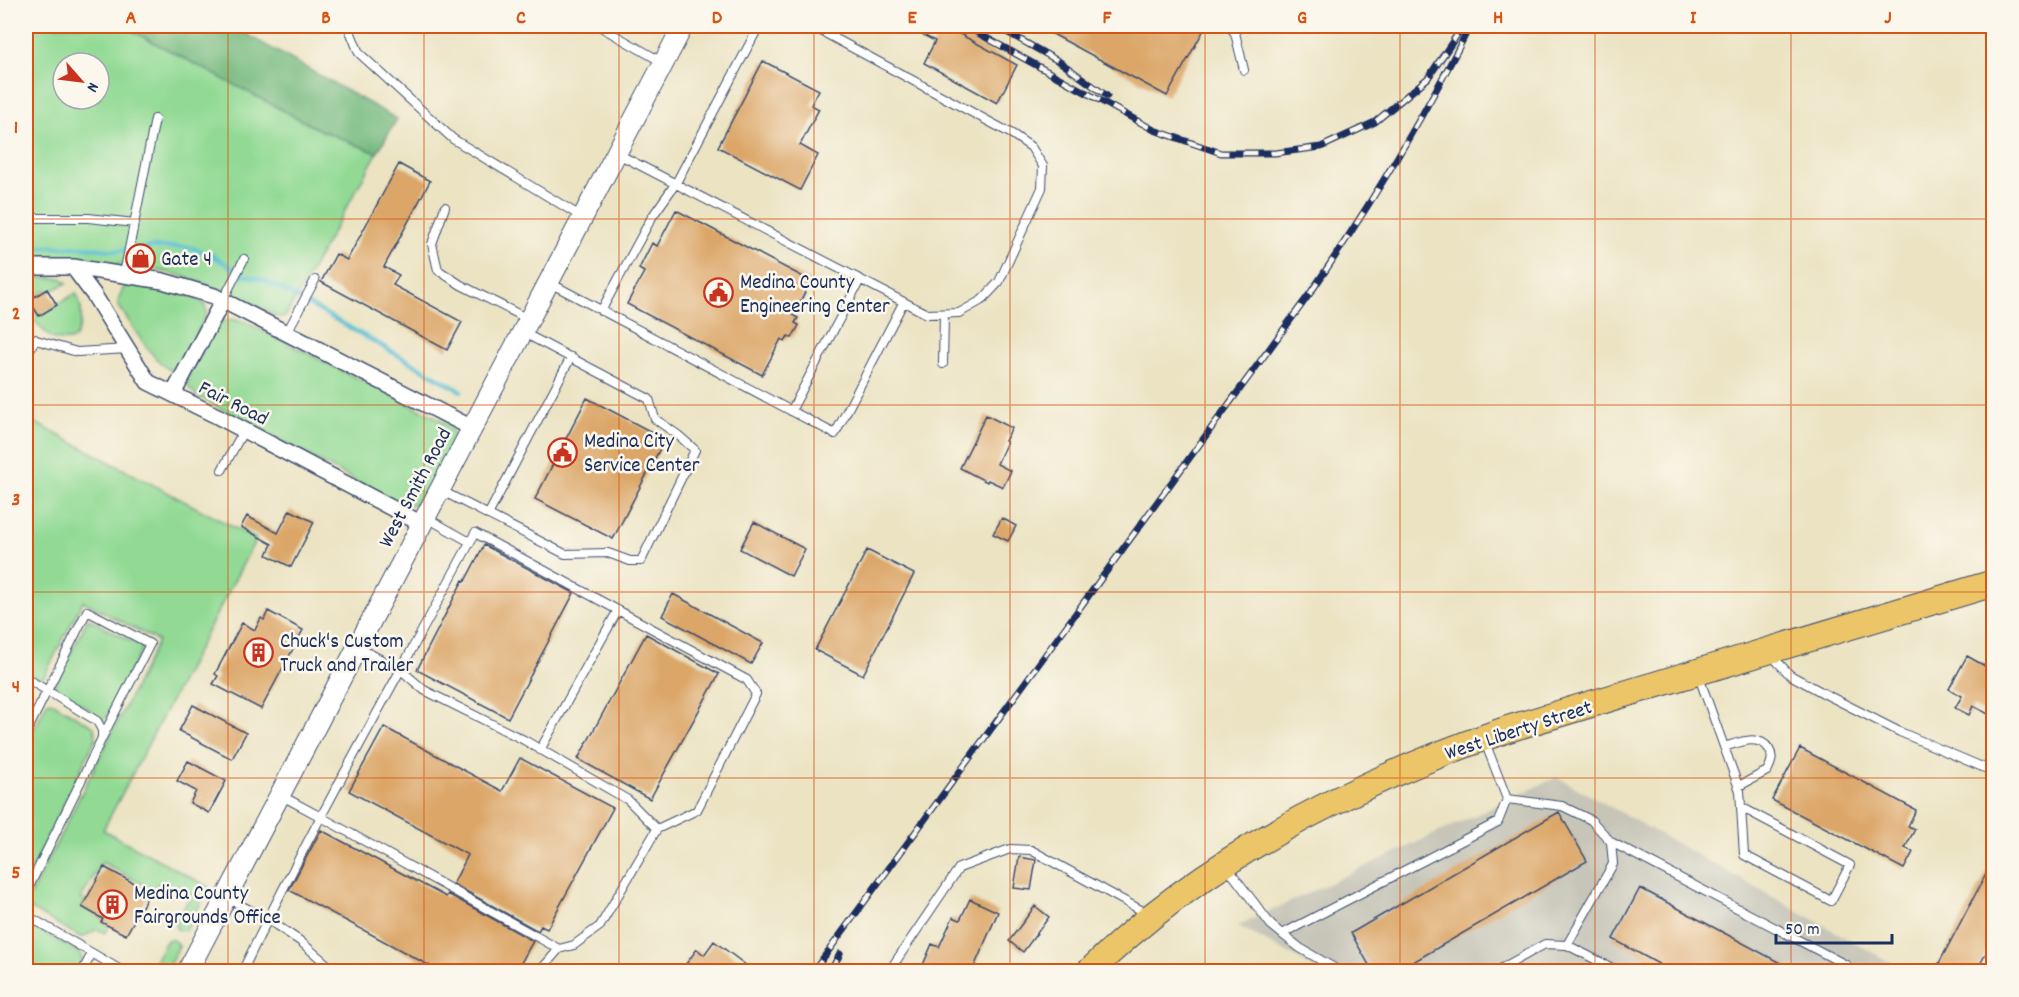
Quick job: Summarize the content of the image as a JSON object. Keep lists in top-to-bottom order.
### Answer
{
  "streets": {
    "highway": ["West Liberty Street"],
    "street": ["Fair Road", "West Smith Road"]
  },
  "crossings": [
    ["Fair Road", "West Smith Road"]
  ],
  "places": {
    "shop": ["Gate 4"],
    "public building": ["Medina County Engineering Center", "Medina City Service Center"],
    "building": ["Chuck's Custom Truck and Trailer", "Medina County Fairgrounds Office"]
  },
  "scale_bar": "50 m",
  "north": "bottom right",
  "grid": {
    "columns": [
      "A",
      "B",
      "C",
      "D",
      "E",
      "F",
      "G",
      "H",
      "I",
      "J"
    ],
    "rows": [
      "1",
      "2",
      "3",
      "4",
      "5"
    ]
  }
}
